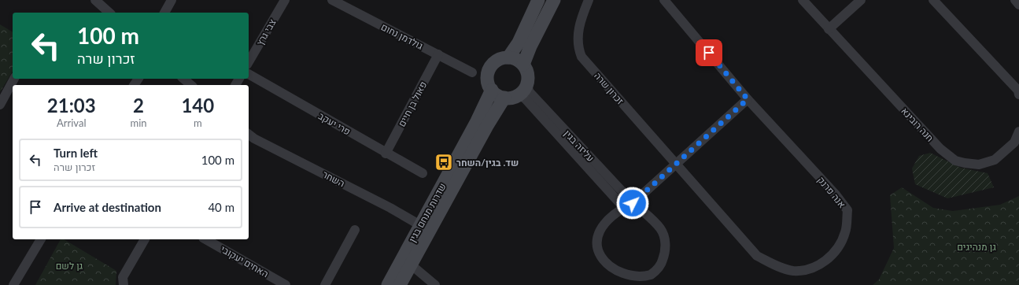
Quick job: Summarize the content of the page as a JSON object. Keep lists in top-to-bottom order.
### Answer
{
  "streets": {
    "street": [
      "צבי גרץ",
      "גולדמן נחום",
      "זכרון שרה",
      "פאול בן חיים",
      "פרי יעקב",
      "חנה רובינא",
      "עליזה בגין",
      "השחר",
      "אנה פרנק",
      "שדרות מנחם בגין",
      "האחים יעקובי"
    ]
  },
  "crossings": [
    ["גולדמן נחום", "פאול בן חיים"],
    ["זכרון שרה", "אנה פרנק"],
    ["פאול בן חיים", "פרי יעקב"],
    ["עליזה בגין", "שדרות מנחם בגין"],
    ["השחר", "שדרות מנחם בגין"]
  ],
  "parks": ["גן מנהיגים", "גן לשם"],
  "places": {
    "bus stop": ["שד. בגין/השחר"]
  },
  "page": {
    "turn": ["100 m", "זכרון שרה"],
    "eta": [
      "21:03",
      "Arrival",
      "2",
      "min",
      "140",
      "m"
    ],
    "list": [
      {
        "name": "Turn left",
        "note": "זכרון שרה",
        "value": "100 m"
      },
      {
        "name": "Arrive at destination",
        "value": "40 m"
      }
    ]
  }
}
